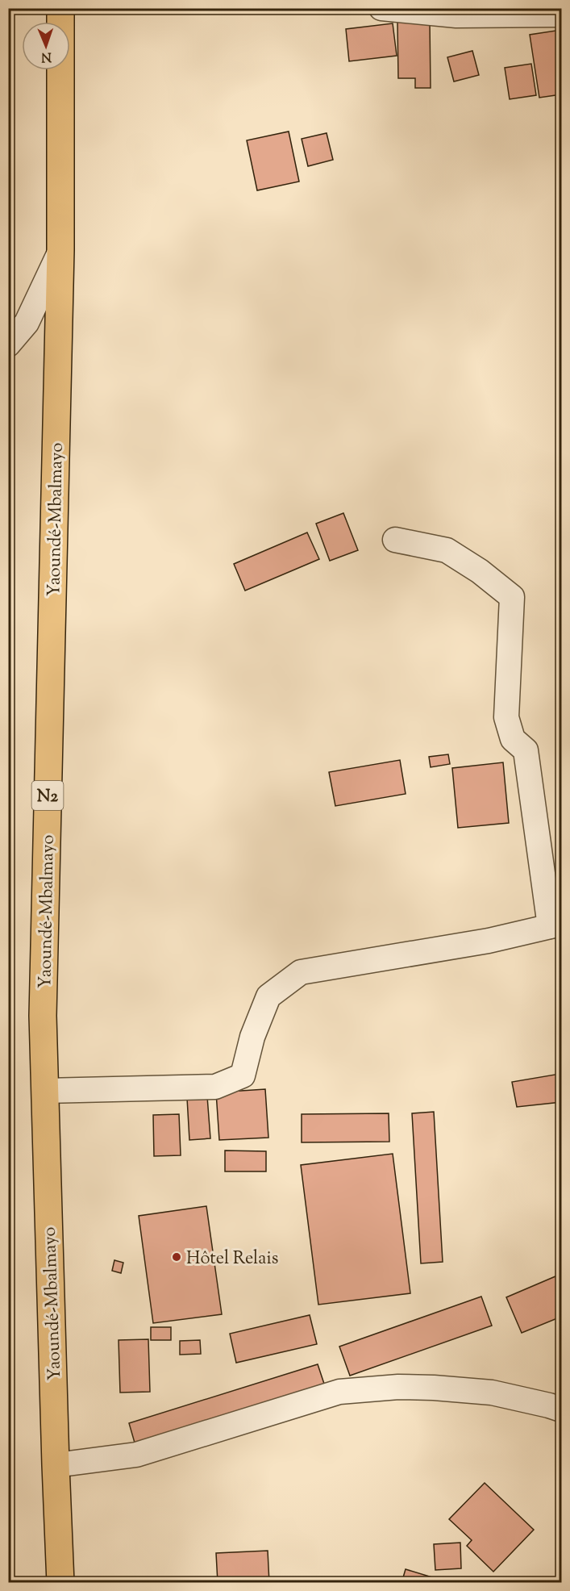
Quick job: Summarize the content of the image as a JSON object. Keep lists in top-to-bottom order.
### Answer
{
  "streets": {
    "highway": ["Yaoundé-Mbalmayo", "N2"]
  },
  "places": ["Hôtel Relais"],
  "north": "bottom"
}
